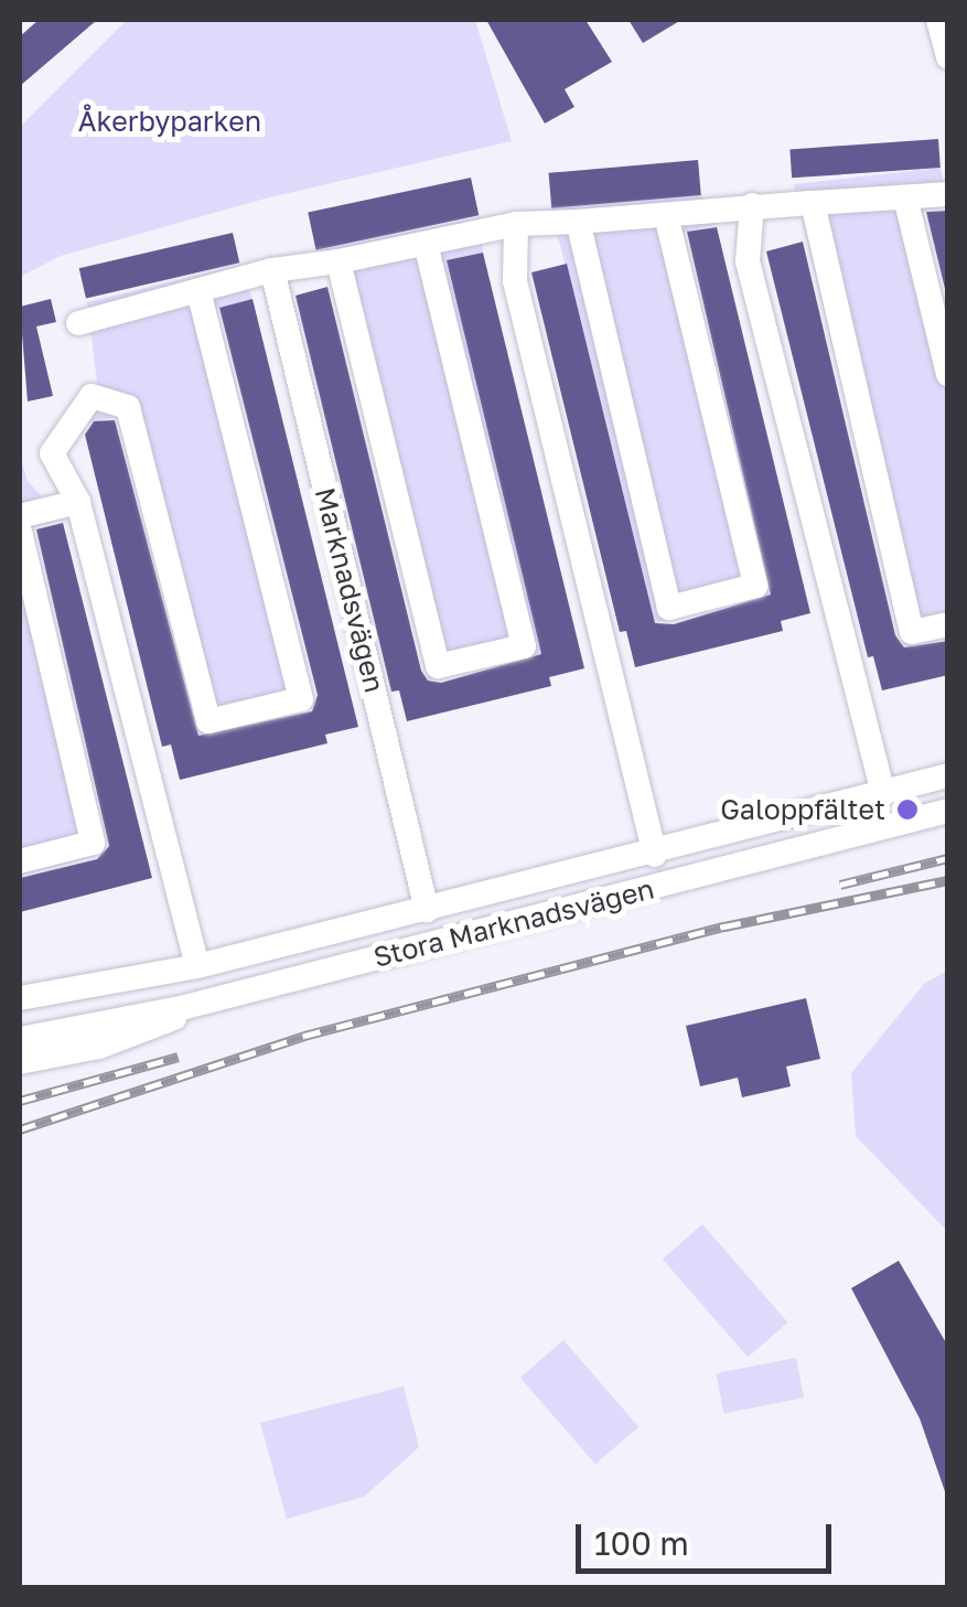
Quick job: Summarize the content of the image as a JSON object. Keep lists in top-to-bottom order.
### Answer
{
  "streets": {
    "street": ["Marknadsvägen", "Stora Marknadsvägen"]
  },
  "parks": ["Åkerbyparken"],
  "places": ["Galoppfältet"],
  "scale_bar": "100 m"
}
